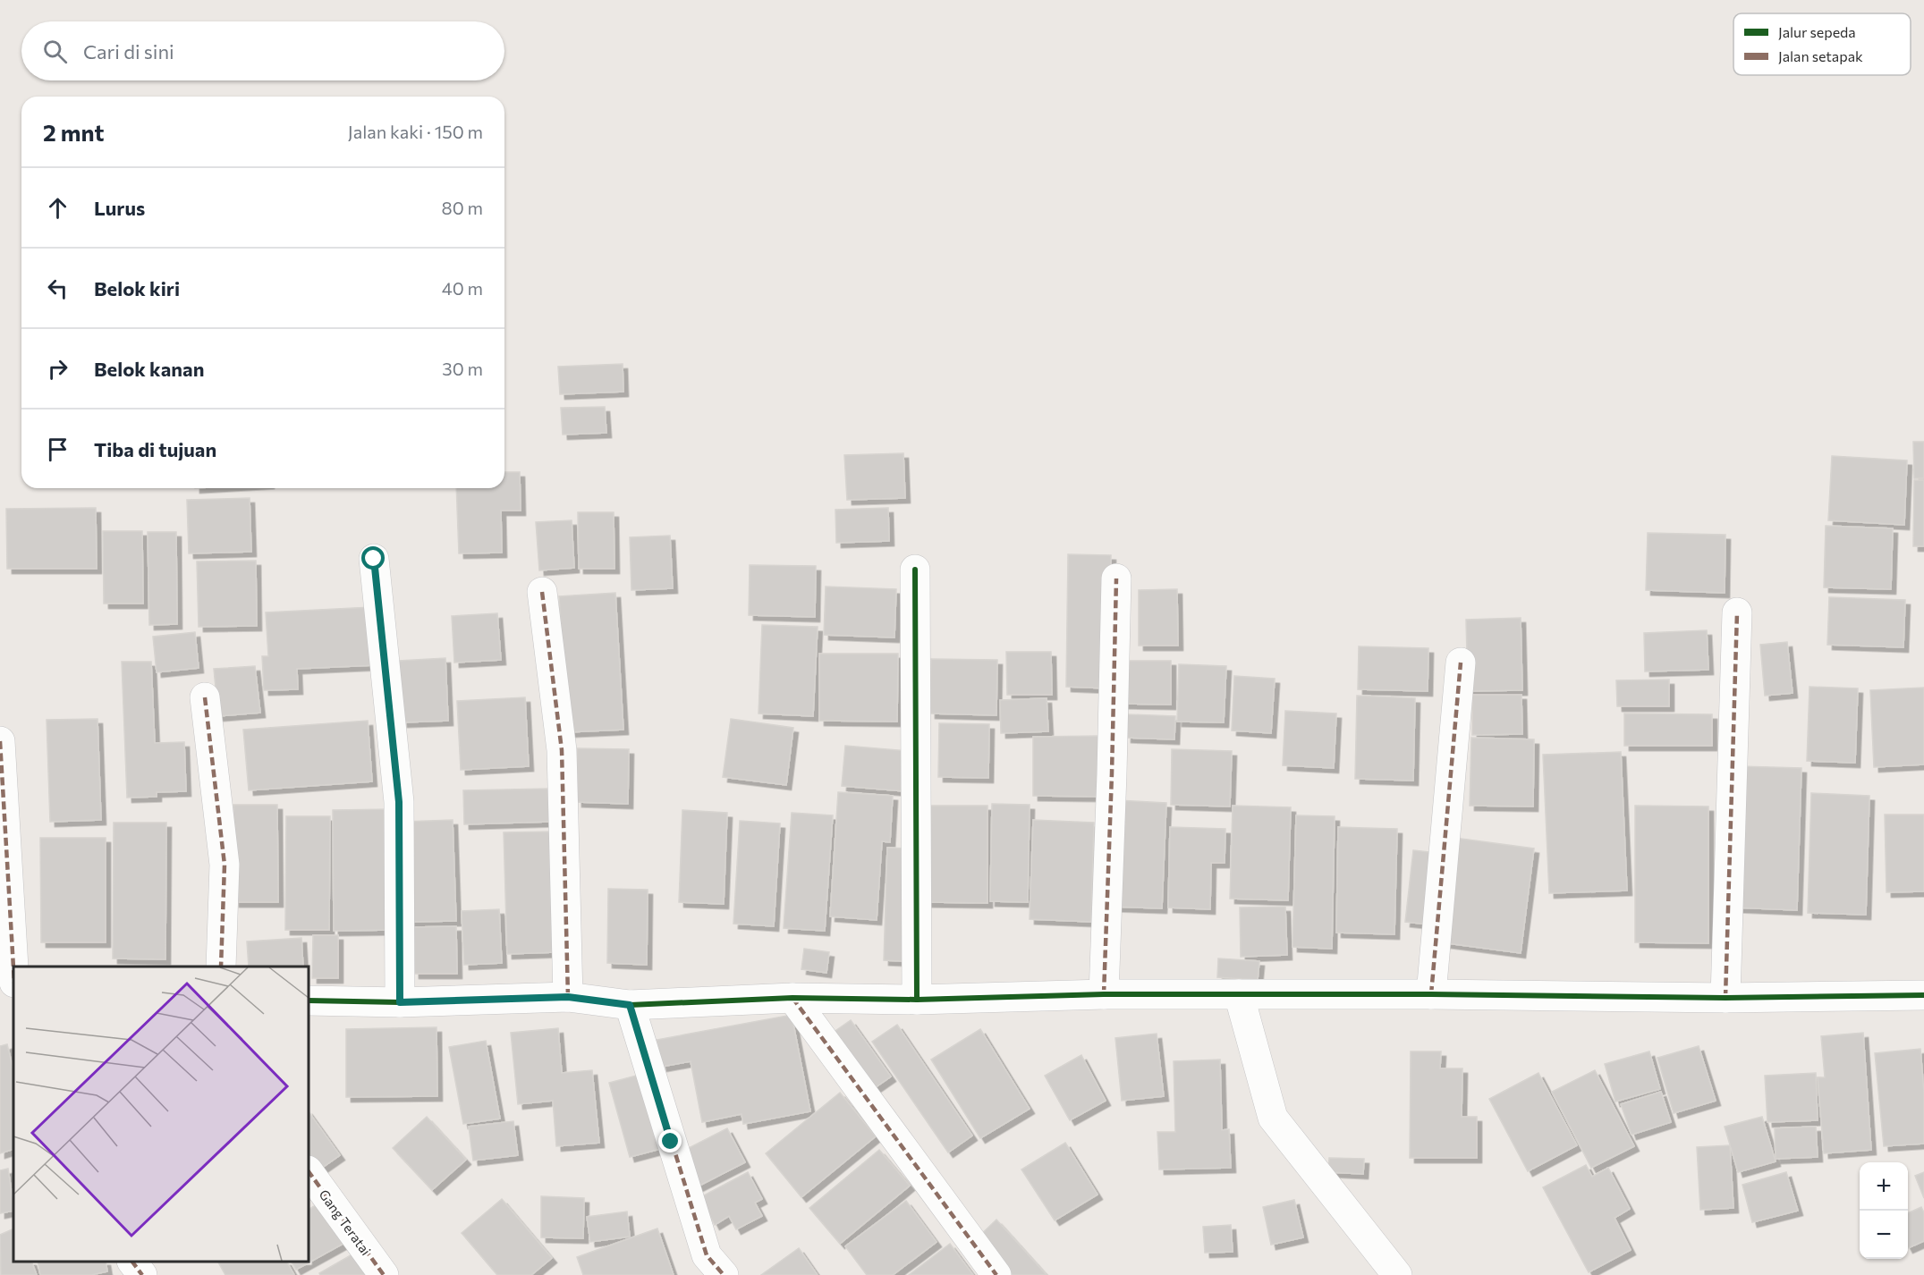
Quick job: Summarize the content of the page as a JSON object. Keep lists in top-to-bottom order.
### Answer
{
  "streets": {
    "street": ["Gang Teratai"]
  },
  "legend": ["Jalur sepeda", "Jalan setapak"],
  "page": {
    "search": "Cari di sini",
    "heading": ["2 mnt", "Jalan kaki · 150 m"],
    "list": [
      ["Lurus", "80 m"],
      ["Belok kiri", "40 m"],
      ["Belok kanan", "30 m"],
      "Tiba di tujuan"
    ],
    "map_buttons": ["+", "−"]
  }
}
